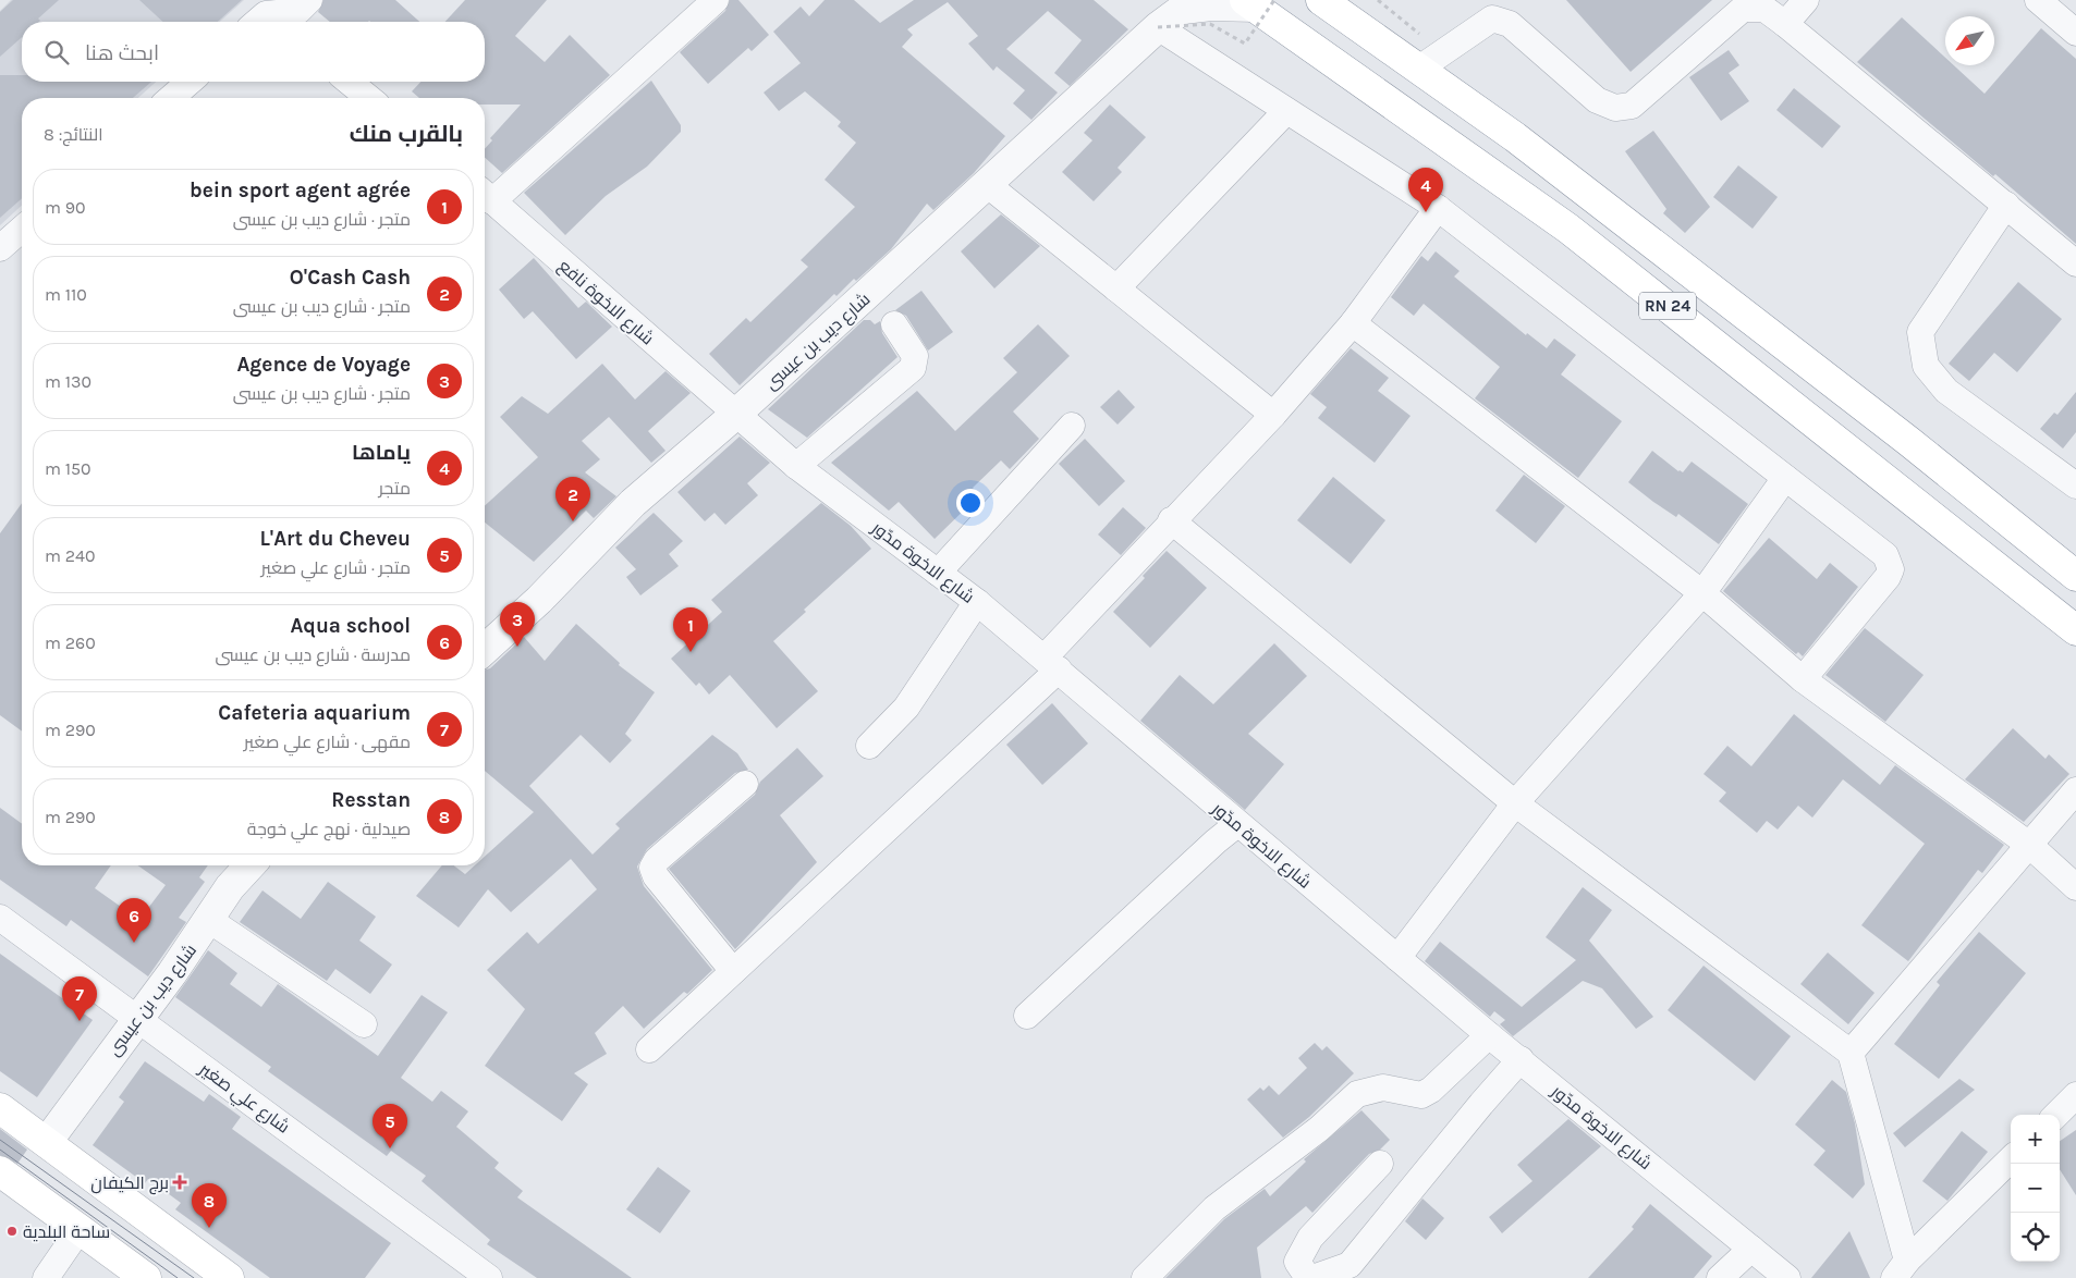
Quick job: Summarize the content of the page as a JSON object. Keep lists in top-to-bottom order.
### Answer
{
  "streets": {
    "main road": ["RN 24"],
    "street": [
      "شارع الاخوة نافع",
      "شارع ديب بن عيسى",
      "شارع الاخوة مدّور",
      "شارع علي صغير"
    ]
  },
  "crossings": [
    ["شارع الاخوة نافع", "شارع ديب بن عيسى"],
    ["شارع الاخوة نافع", "شارع الاخوة مدّور"],
    ["شارع ديب بن عيسى", "شارع الاخوة مدّور"],
    ["شارع ديب بن عيسى", "شارع علي صغير"]
  ],
  "places": {
    "health": ["برج الكيفان"],
    "other": ["ساحة البلدية"]
  },
  "north": "bottom left",
  "page": {
    "search": "ابحث هنا",
    "heading": ["بالقرب منك", "النتائج: 8"],
    "pins": [
      "4",
      "2",
      "3",
      "1",
      "6",
      "7",
      "5",
      "8"
    ],
    "list": [
      {
        "mark": "1",
        "name": "bein sport agent agrée",
        "note": "متجر · شارع ديب بن عيسى",
        "value": "90 m"
      },
      {
        "mark": "2",
        "name": "O'Cash Cash",
        "note": "متجر · شارع ديب بن عيسى",
        "value": "110 m"
      },
      {
        "mark": "3",
        "name": "Agence de Voyage",
        "note": "متجر · شارع ديب بن عيسى",
        "value": "130 m"
      },
      {
        "mark": "4",
        "name": "ياماها",
        "note": "متجر",
        "value": "150 m"
      },
      {
        "mark": "5",
        "name": "L'Art du Cheveu",
        "note": "متجر · شارع علي صغير",
        "value": "240 m"
      },
      {
        "mark": "6",
        "name": "Aqua school",
        "note": "مدرسة · شارع ديب بن عيسى",
        "value": "260 m"
      },
      {
        "mark": "7",
        "name": "Cafeteria aquarium",
        "note": "مقهى · شارع علي صغير",
        "value": "290 m"
      },
      {
        "mark": "8",
        "name": "Resstan",
        "note": "صيدلية · نهج علي خوجة",
        "value": "290 m"
      }
    ],
    "map_buttons": ["+", "−"]
  }
}
